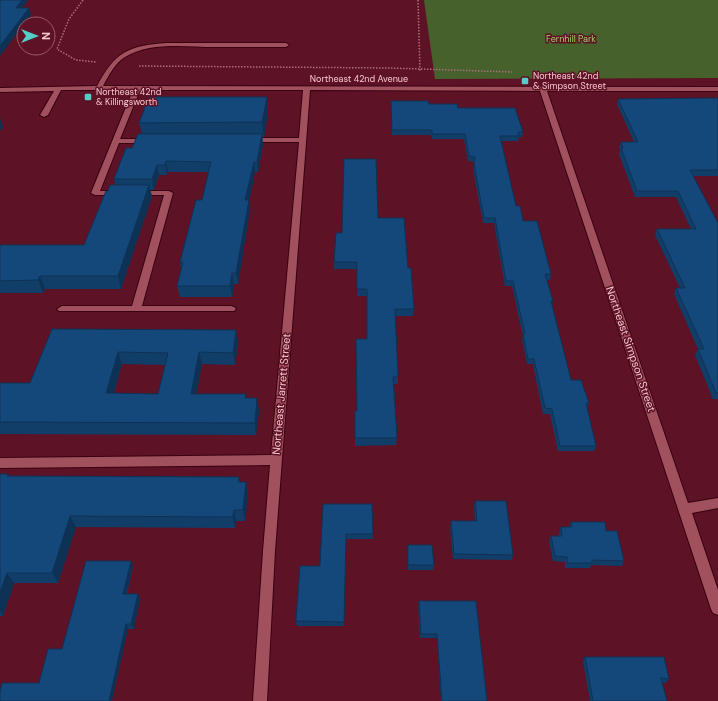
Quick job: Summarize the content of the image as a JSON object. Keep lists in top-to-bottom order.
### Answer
{
  "streets": {
    "street": ["Northeast 42nd Avenue", "Northeast Simpson Street", "Northeast Jarrett Street"]
  },
  "crossings": [
    ["Northeast 42nd Avenue", "Northeast Simpson Street"],
    ["Northeast 42nd Avenue", "Northeast Jarrett Street"]
  ],
  "parks": ["Fernhill Park"],
  "places": {
    "transit": ["Northeast 42nd & Simpson Street", "Northeast 42nd & Killingsworth"]
  },
  "north": "right"
}
